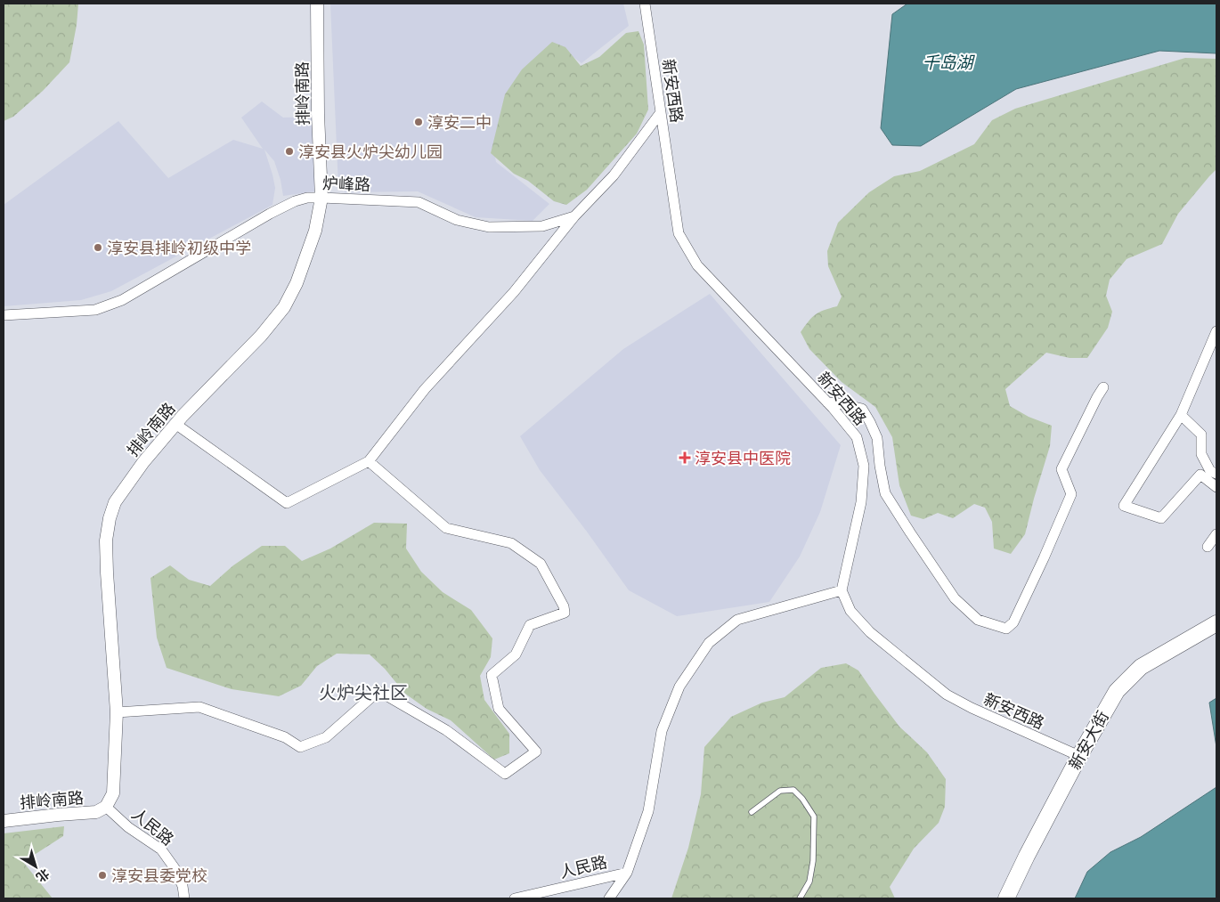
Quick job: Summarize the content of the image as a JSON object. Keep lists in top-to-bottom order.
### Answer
{
  "streets": {
    "main road": ["新安大街"],
    "street": [
      "新安西路",
      "排岭南路",
      "炉峰路",
      "人民路"
    ]
  },
  "crossings": [
    ["新安西路", "炉峰路"],
    ["新安西路", "新安大街"],
    ["排岭南路", "炉峰路"],
    ["排岭南路", "人民路"]
  ],
  "districts": ["火炉尖社区"],
  "water": ["千岛湖"],
  "places": {
    "other": [
      "淳安二中",
      "淳安县火炉尖幼儿园",
      "淳安县排岭初级中学",
      "淳安县委党校"
    ],
    "health": ["淳安县中医院"]
  },
  "north": "bottom right"
}
